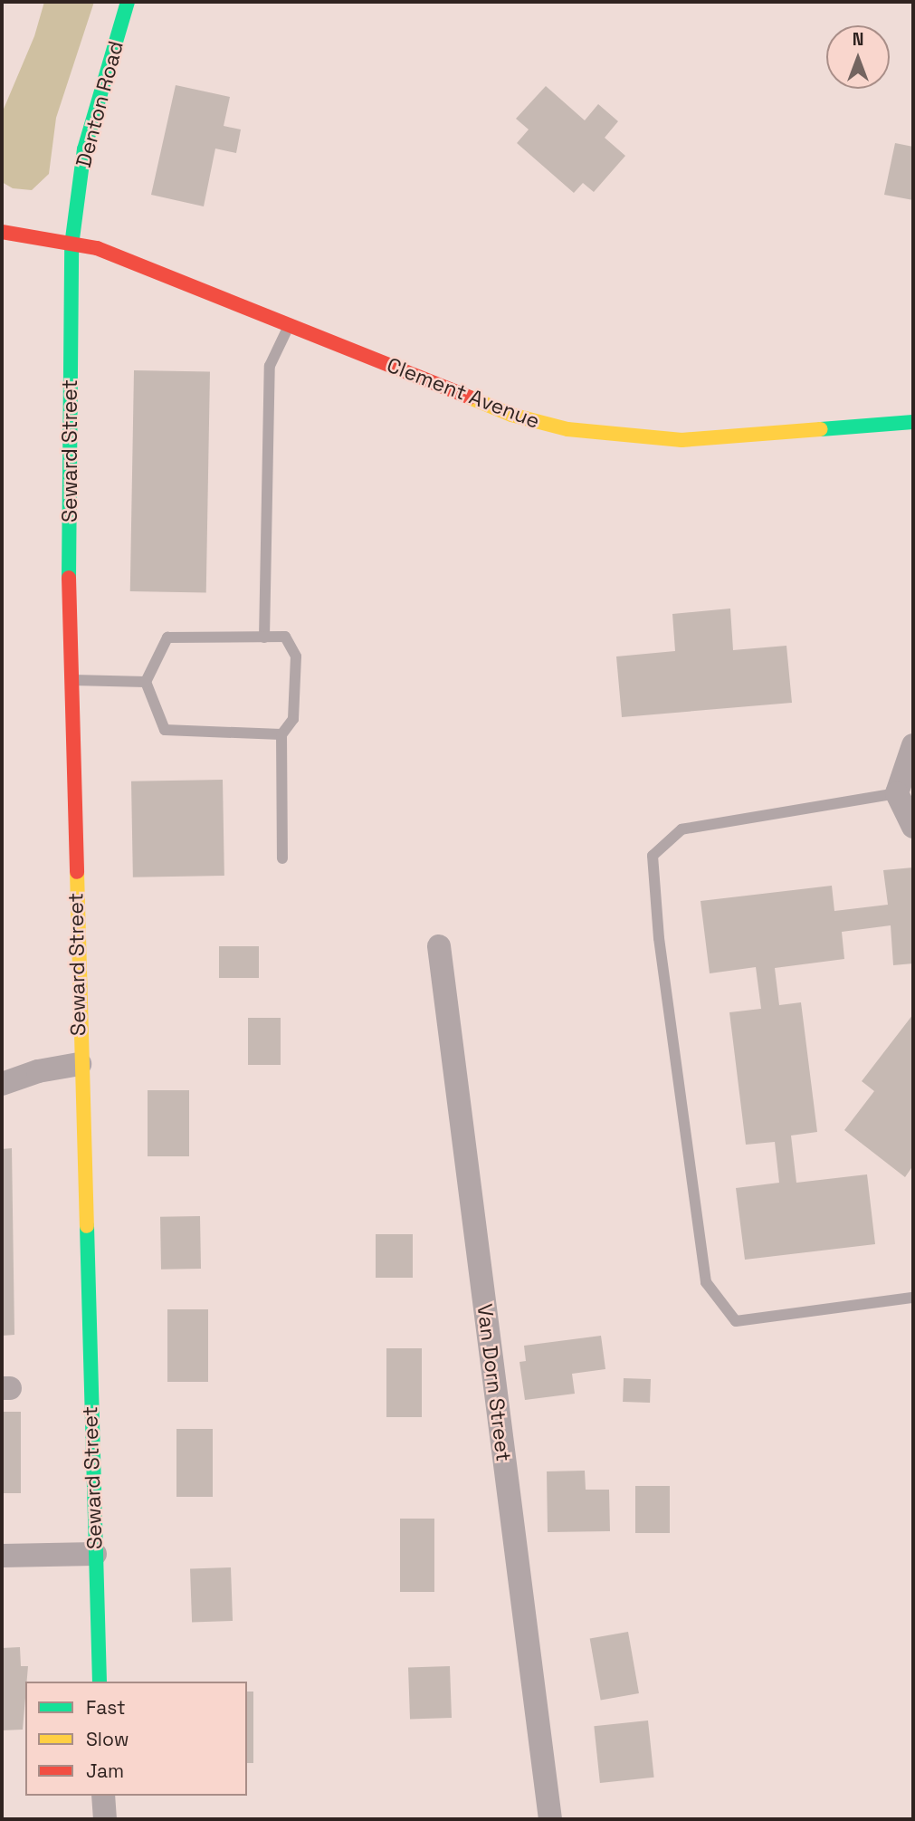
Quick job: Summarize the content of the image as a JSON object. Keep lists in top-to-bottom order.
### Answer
{
  "streets": {
    "street": [
      "Denton Road",
      "Clement Avenue",
      "Seward Street",
      "Van Dorn Street"
    ]
  },
  "crossings": [
    ["Denton Road", "Clement Avenue"],
    ["Denton Road", "Seward Street"],
    ["Clement Avenue", "Seward Street"]
  ],
  "legend": ["Fast", "Slow", "Jam"],
  "north": "top"
}
